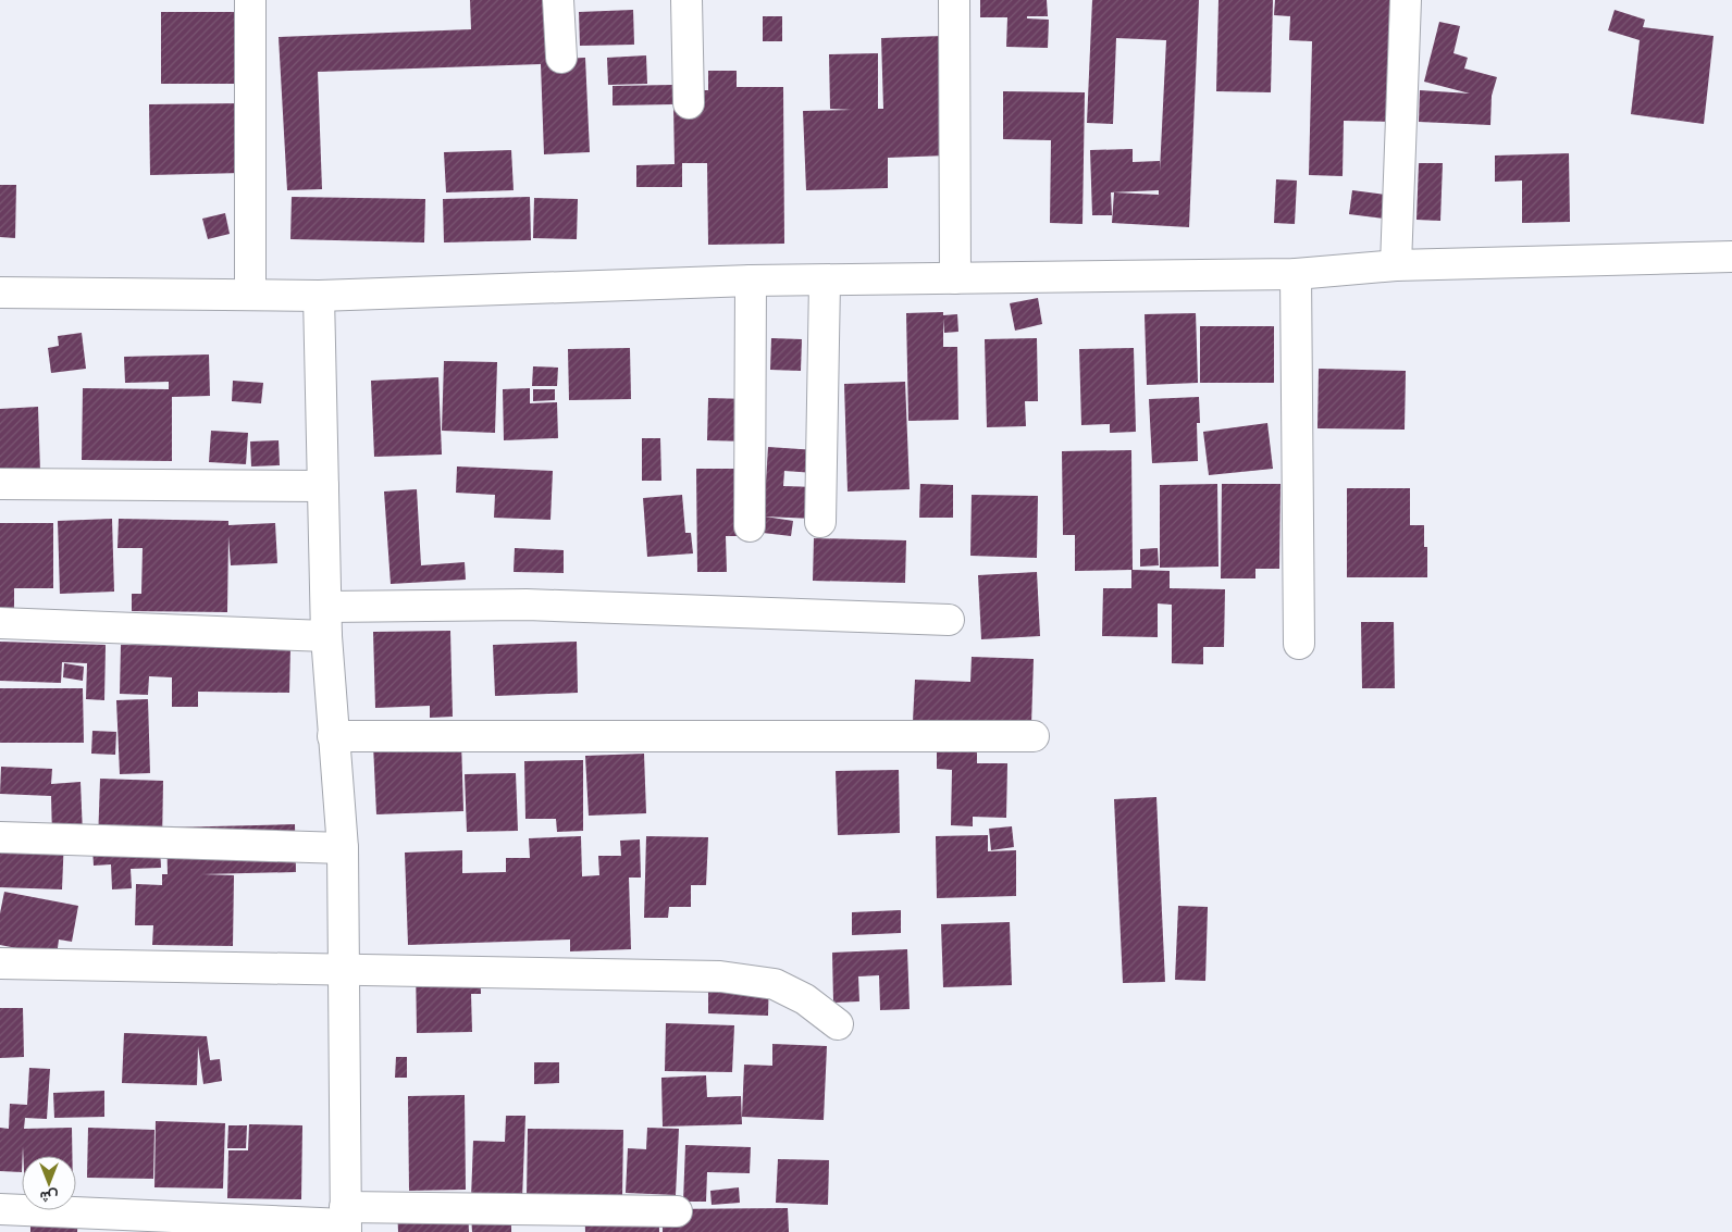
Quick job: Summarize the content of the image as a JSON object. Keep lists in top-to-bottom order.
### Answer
{
  "north": "bottom"
}
